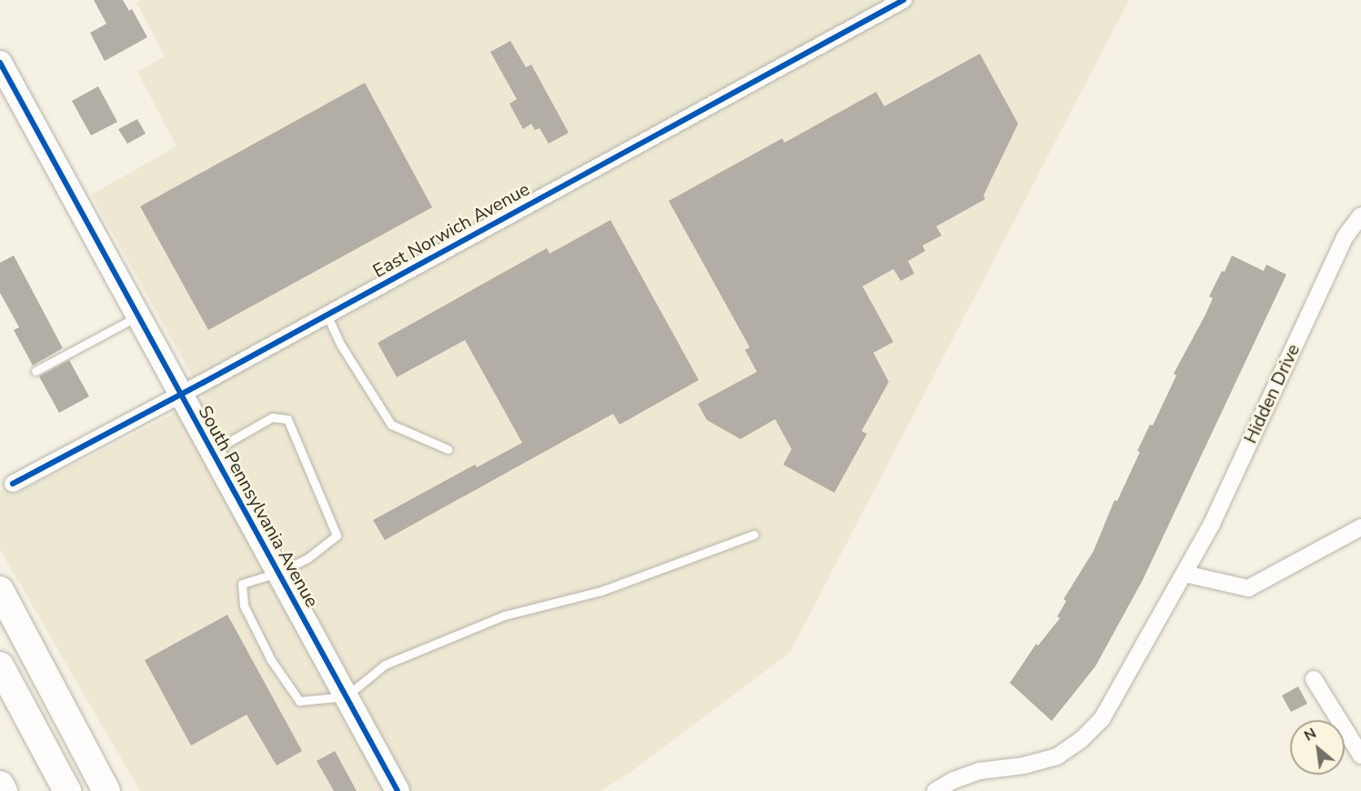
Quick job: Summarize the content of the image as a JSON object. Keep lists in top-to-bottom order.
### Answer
{
  "streets": {
    "street": ["East Norwich Avenue", "Hidden Drive", "South Pennsylvania Avenue"]
  },
  "crossings": [
    ["East Norwich Avenue", "South Pennsylvania Avenue"]
  ],
  "north": "top left"
}
